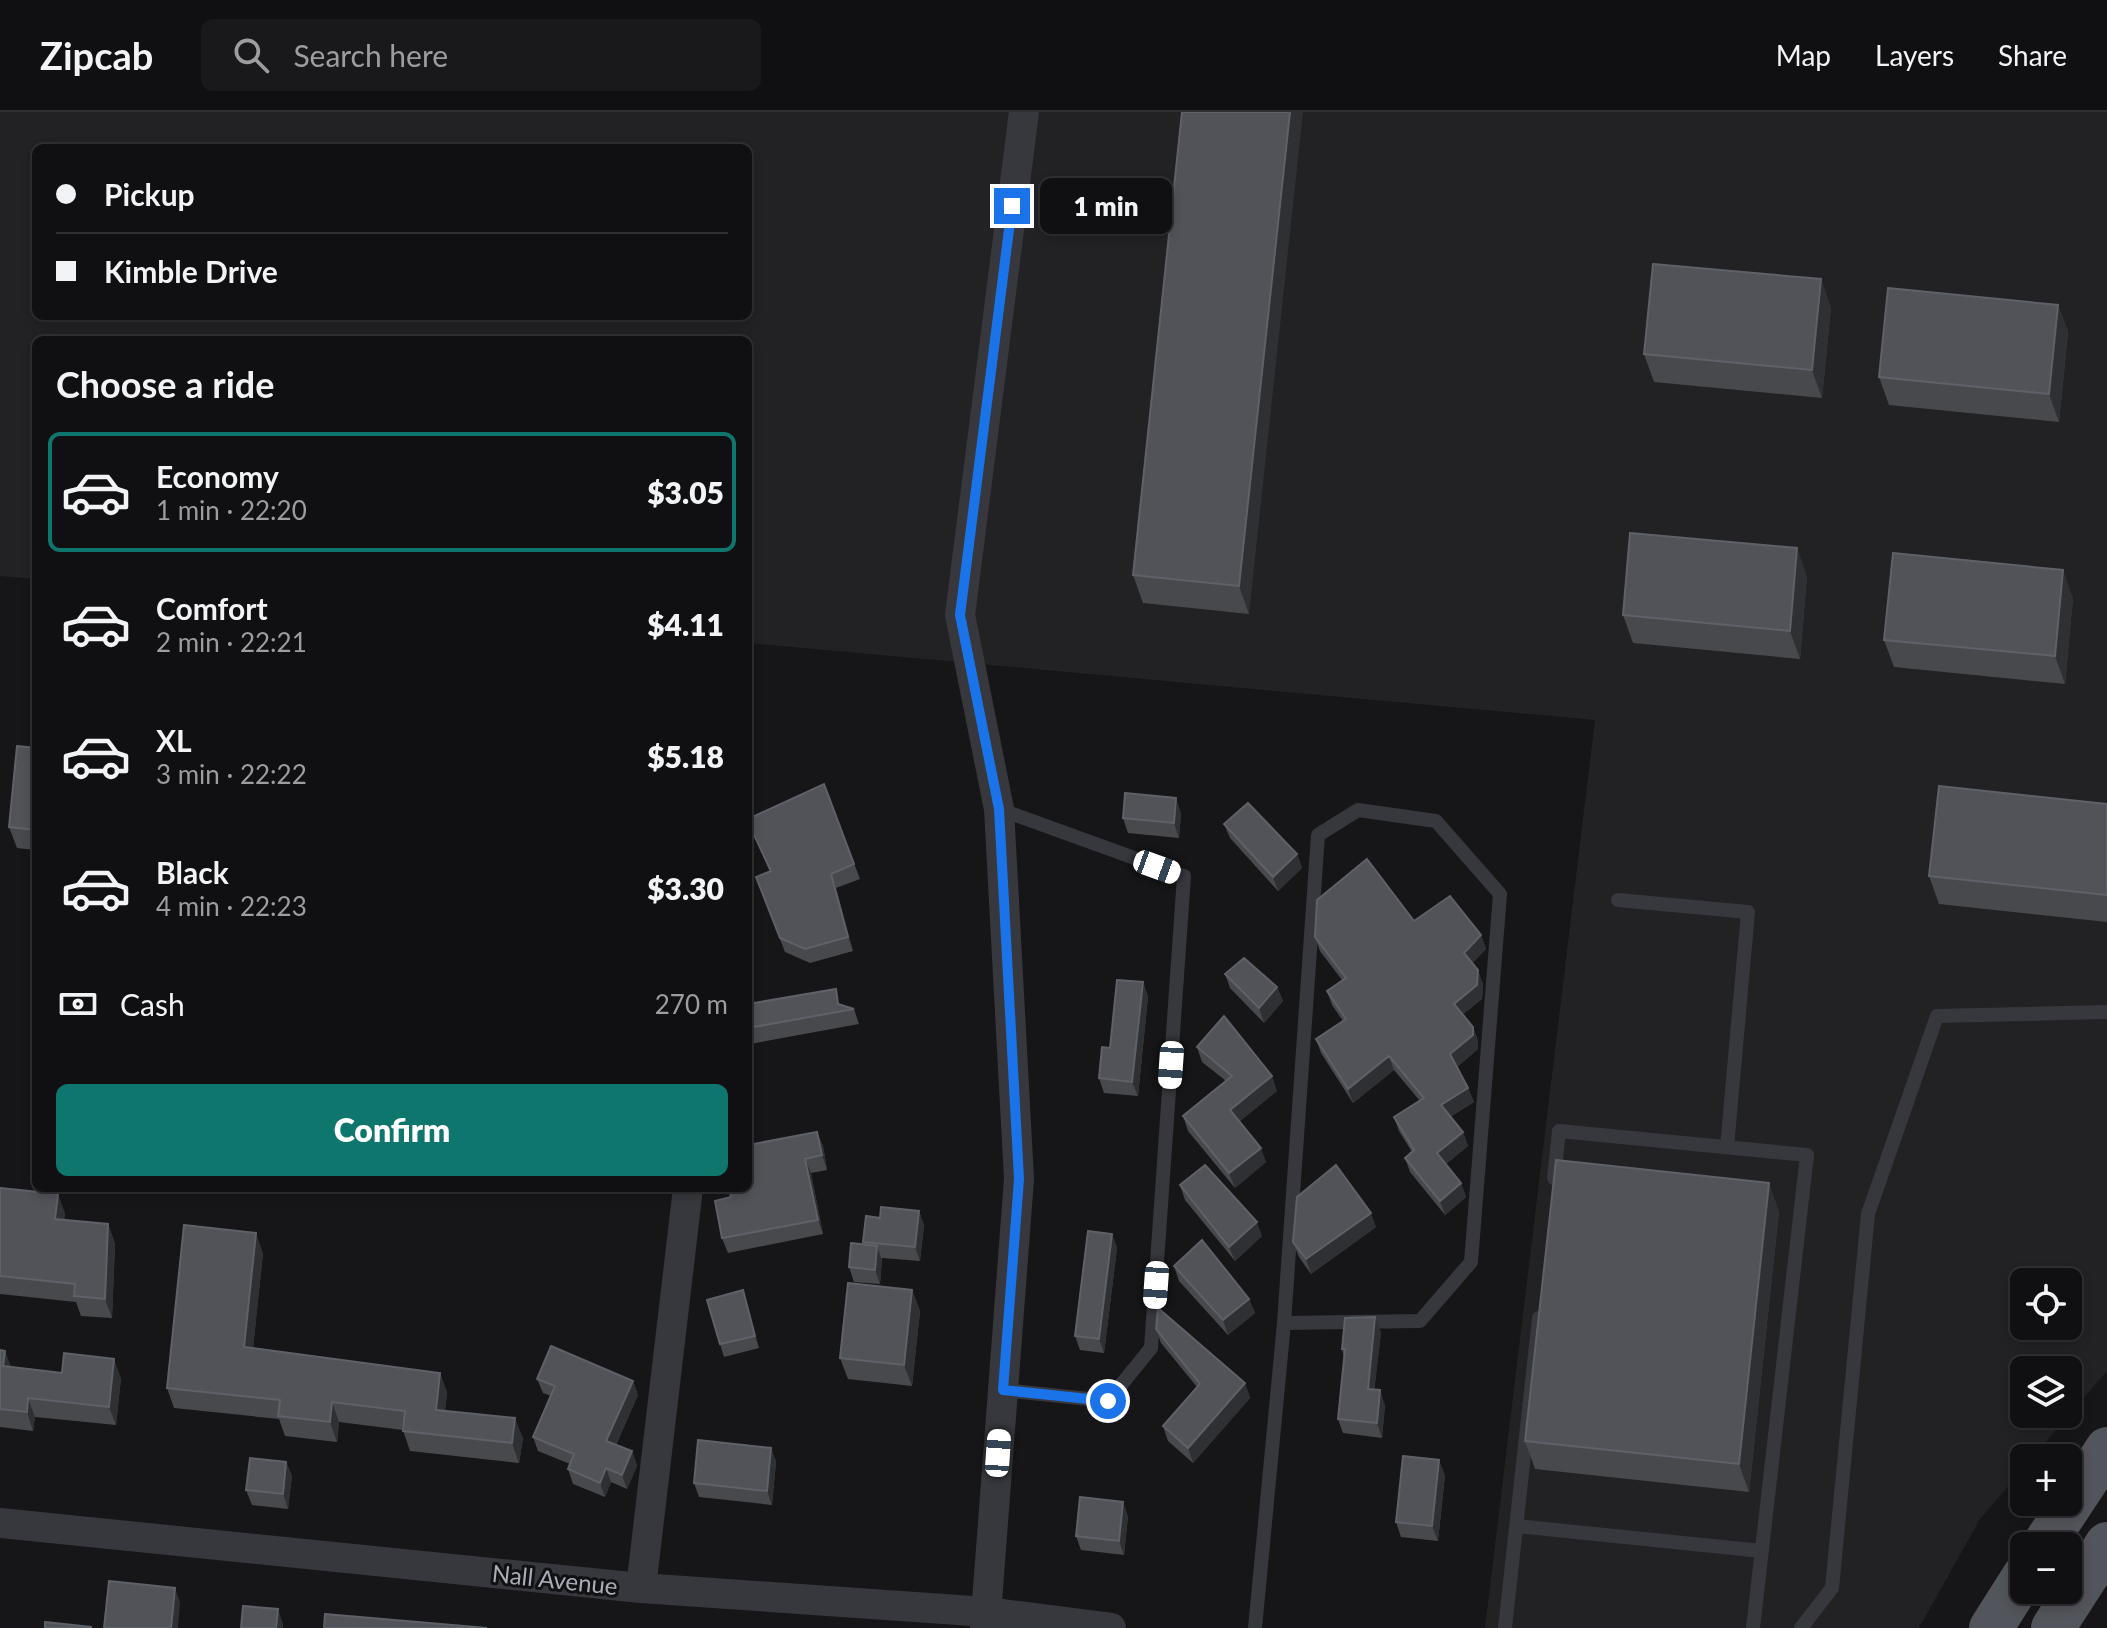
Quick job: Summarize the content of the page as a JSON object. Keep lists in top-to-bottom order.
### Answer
{
  "streets": {
    "street": ["Nall Avenue"]
  },
  "page": {
    "header": "Zipcab",
    "search": "Search here",
    "nav": ["Map", "Layers", "Share"],
    "banner": ["Pickup", "Kimble Drive"],
    "bubble": "1 min",
    "heading": "Choose a ride",
    "list": [
      {
        "name": "Economy",
        "note": "1 min · 22:20",
        "value": "$3.05"
      },
      {
        "name": "Comfort",
        "note": "2 min · 22:21",
        "value": "$4.11"
      },
      {
        "name": "XL",
        "note": "3 min · 22:22",
        "value": "$5.18"
      },
      {
        "name": "Black",
        "note": "4 min · 22:23",
        "value": "$3.30"
      }
    ],
    "pay": ["Cash", "270 m"],
    "buttons": "Confirm",
    "map_buttons": ["+", "−"]
  }
}
